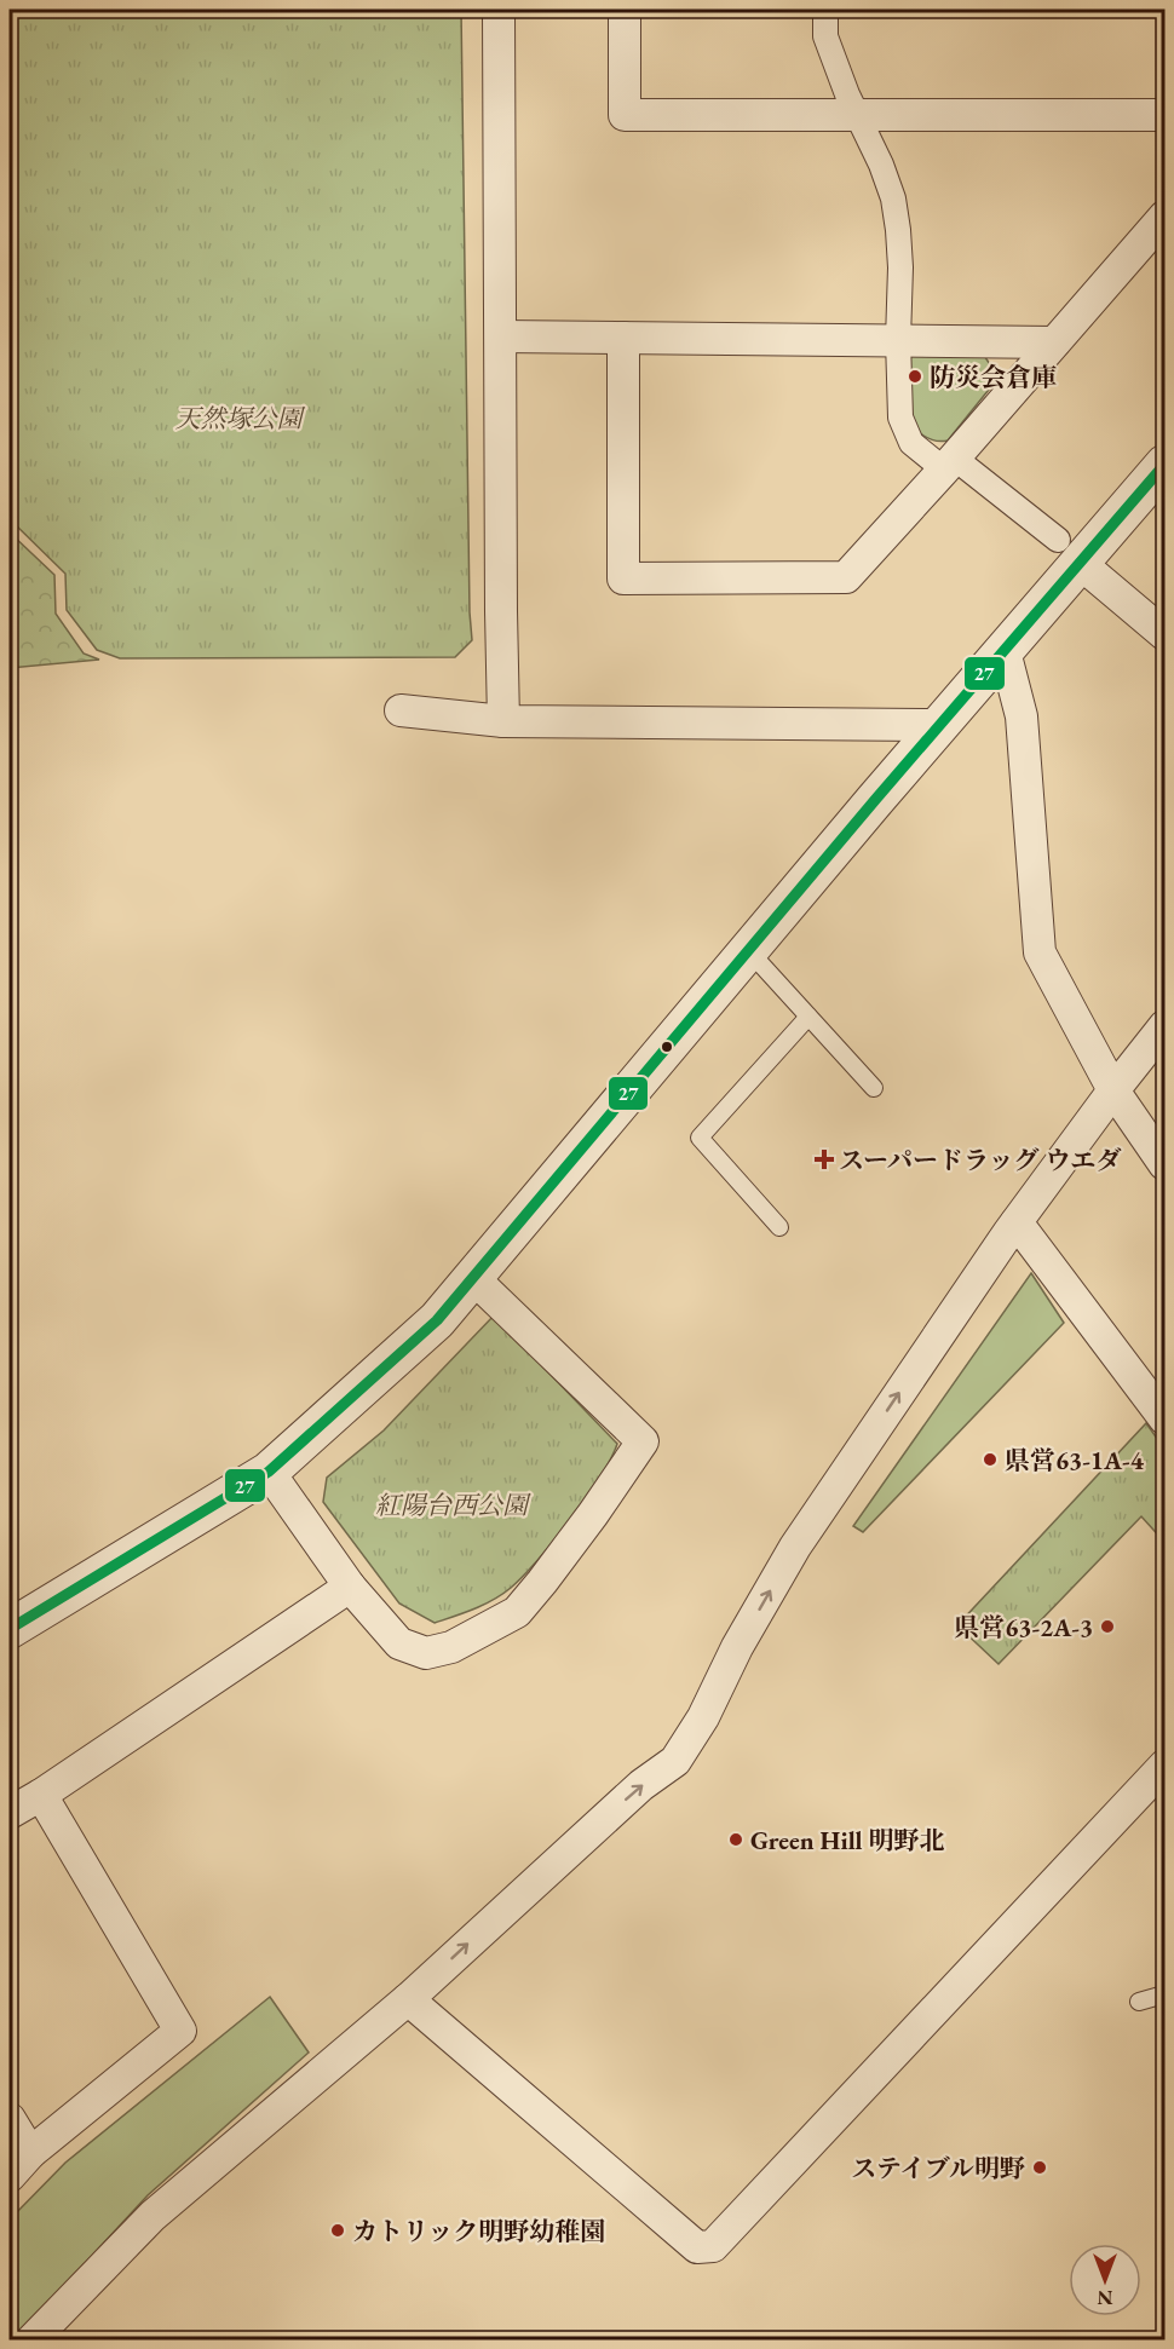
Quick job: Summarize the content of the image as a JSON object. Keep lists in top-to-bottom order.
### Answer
{
  "parks": ["天然塚公園", "紅陽台西公園"],
  "places": {
    "other": [
      "防災会倉庫",
      "県営63-1A-4",
      "県営63-2A-3",
      "Green Hill 明野北",
      "ステイブル明野",
      "カトリック明野幼稚園"
    ],
    "health": ["スーパードラッグ ウエダ"]
  },
  "lines": ["transit line 27"],
  "north": "bottom"
}
